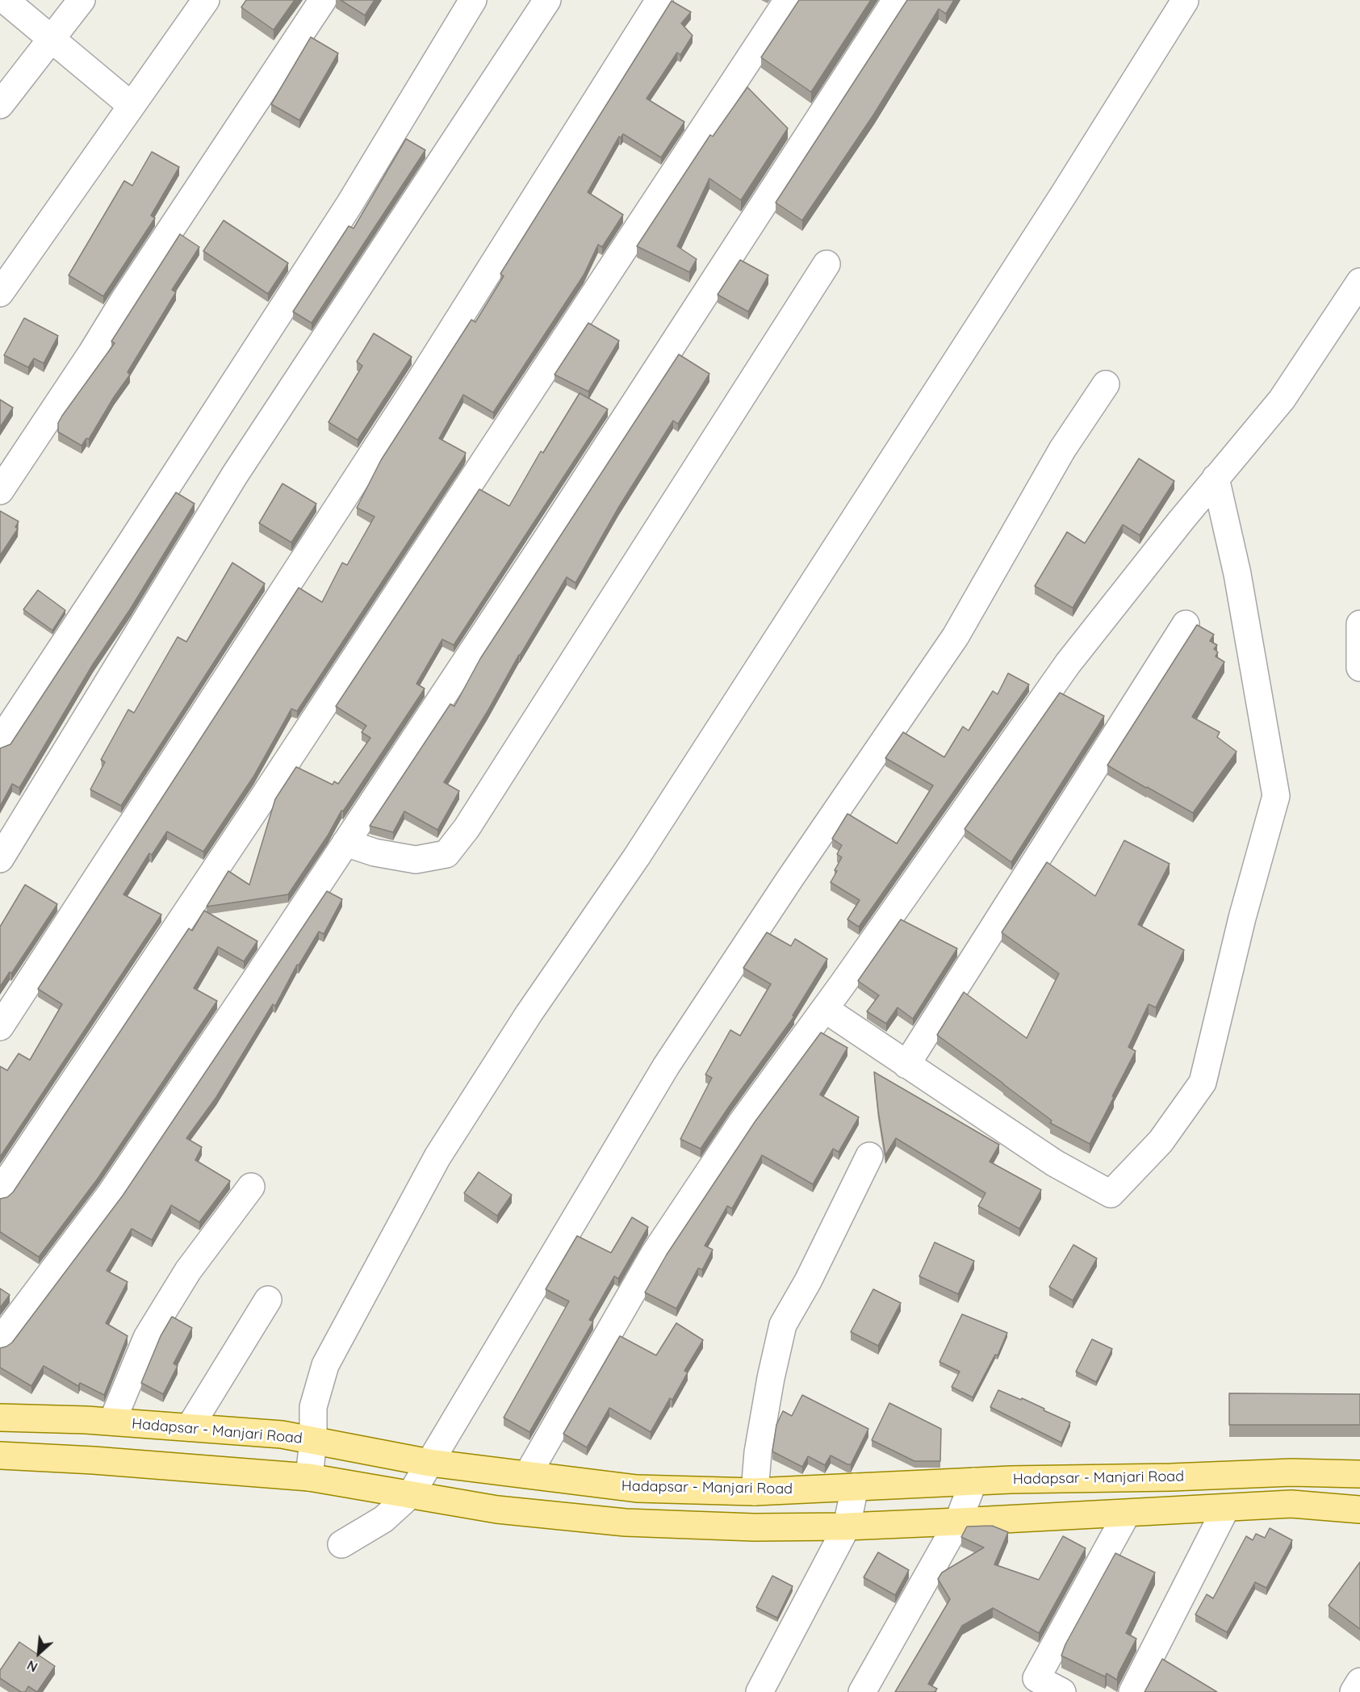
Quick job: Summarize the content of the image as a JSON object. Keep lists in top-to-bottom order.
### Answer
{
  "streets": {
    "main road": ["Hadapsar - Manjari Road"]
  },
  "north": "bottom left"
}
